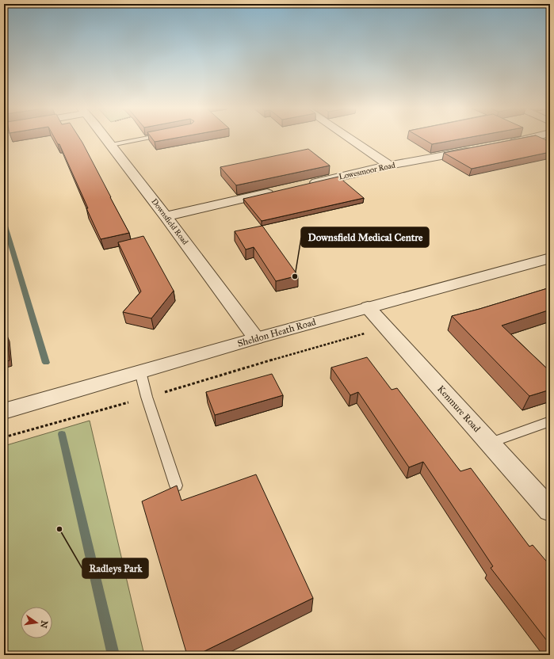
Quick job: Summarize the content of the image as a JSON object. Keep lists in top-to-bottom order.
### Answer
{
  "streets": {
    "street": [
      "Lowesmoor Road",
      "Downsfield Road",
      "Sheldon Heath Road",
      "Kenmure Road"
    ]
  },
  "crossings": [
    ["Downsfield Road", "Sheldon Heath Road"],
    ["Sheldon Heath Road", "Kenmure Road"]
  ],
  "places": ["Downsfield Medical Centre", "Radleys Park"],
  "north": "right"
}
